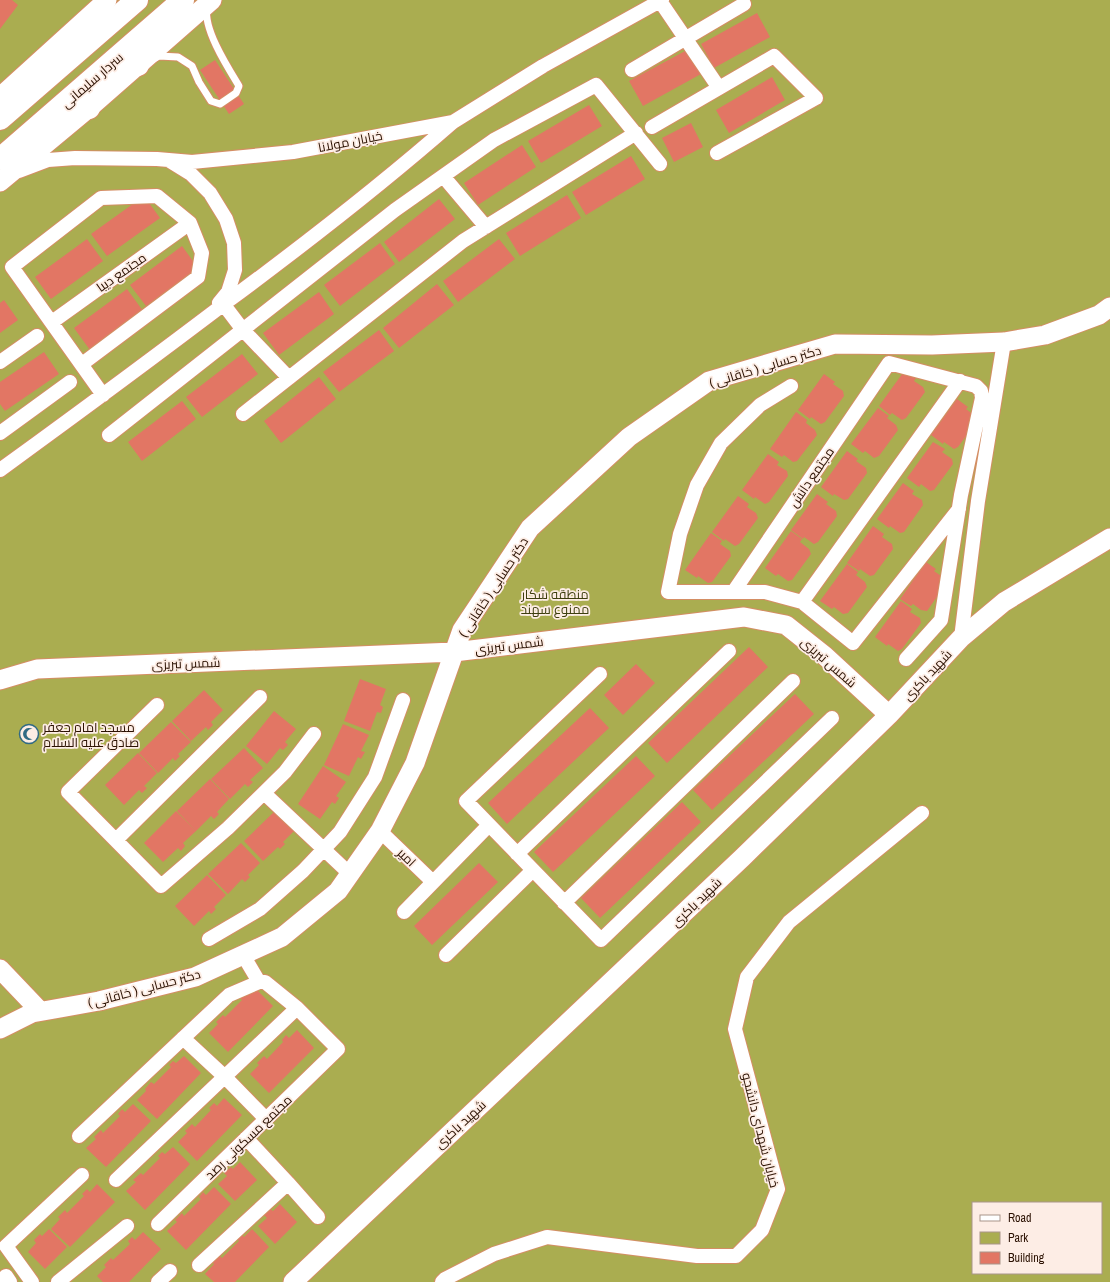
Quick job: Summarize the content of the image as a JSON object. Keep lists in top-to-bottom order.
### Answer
{
  "streets": {
    "main road": ["سردار سلیمانی"],
    "street": [
      "خیابان مولانا",
      "مجتمع دیبا",
      "دکتر حسابی ( خاقانی )",
      "مجتمع دانش",
      "شمس تبریزی",
      "شهید باکری",
      "امیر",
      "خیابان شهدای دانشجو",
      "مجتمع مسکونی رصد"
    ]
  },
  "crossings": [
    ["سردار سلیمانی", "خیابان مولانا"],
    ["دکتر حسابی ( خاقانی )", "شمس تبریزی"],
    ["دکتر حسابی ( خاقانی )", "امیر"],
    ["شمس تبریزی", "شهید باکری"]
  ],
  "parks": ["منطقه شکار ممنوع سهند"],
  "places": {
    "mosque": ["مسجد امام جعفر صادق علیه السلام"]
  },
  "legend": ["Road", "Park", "Building"]
}
